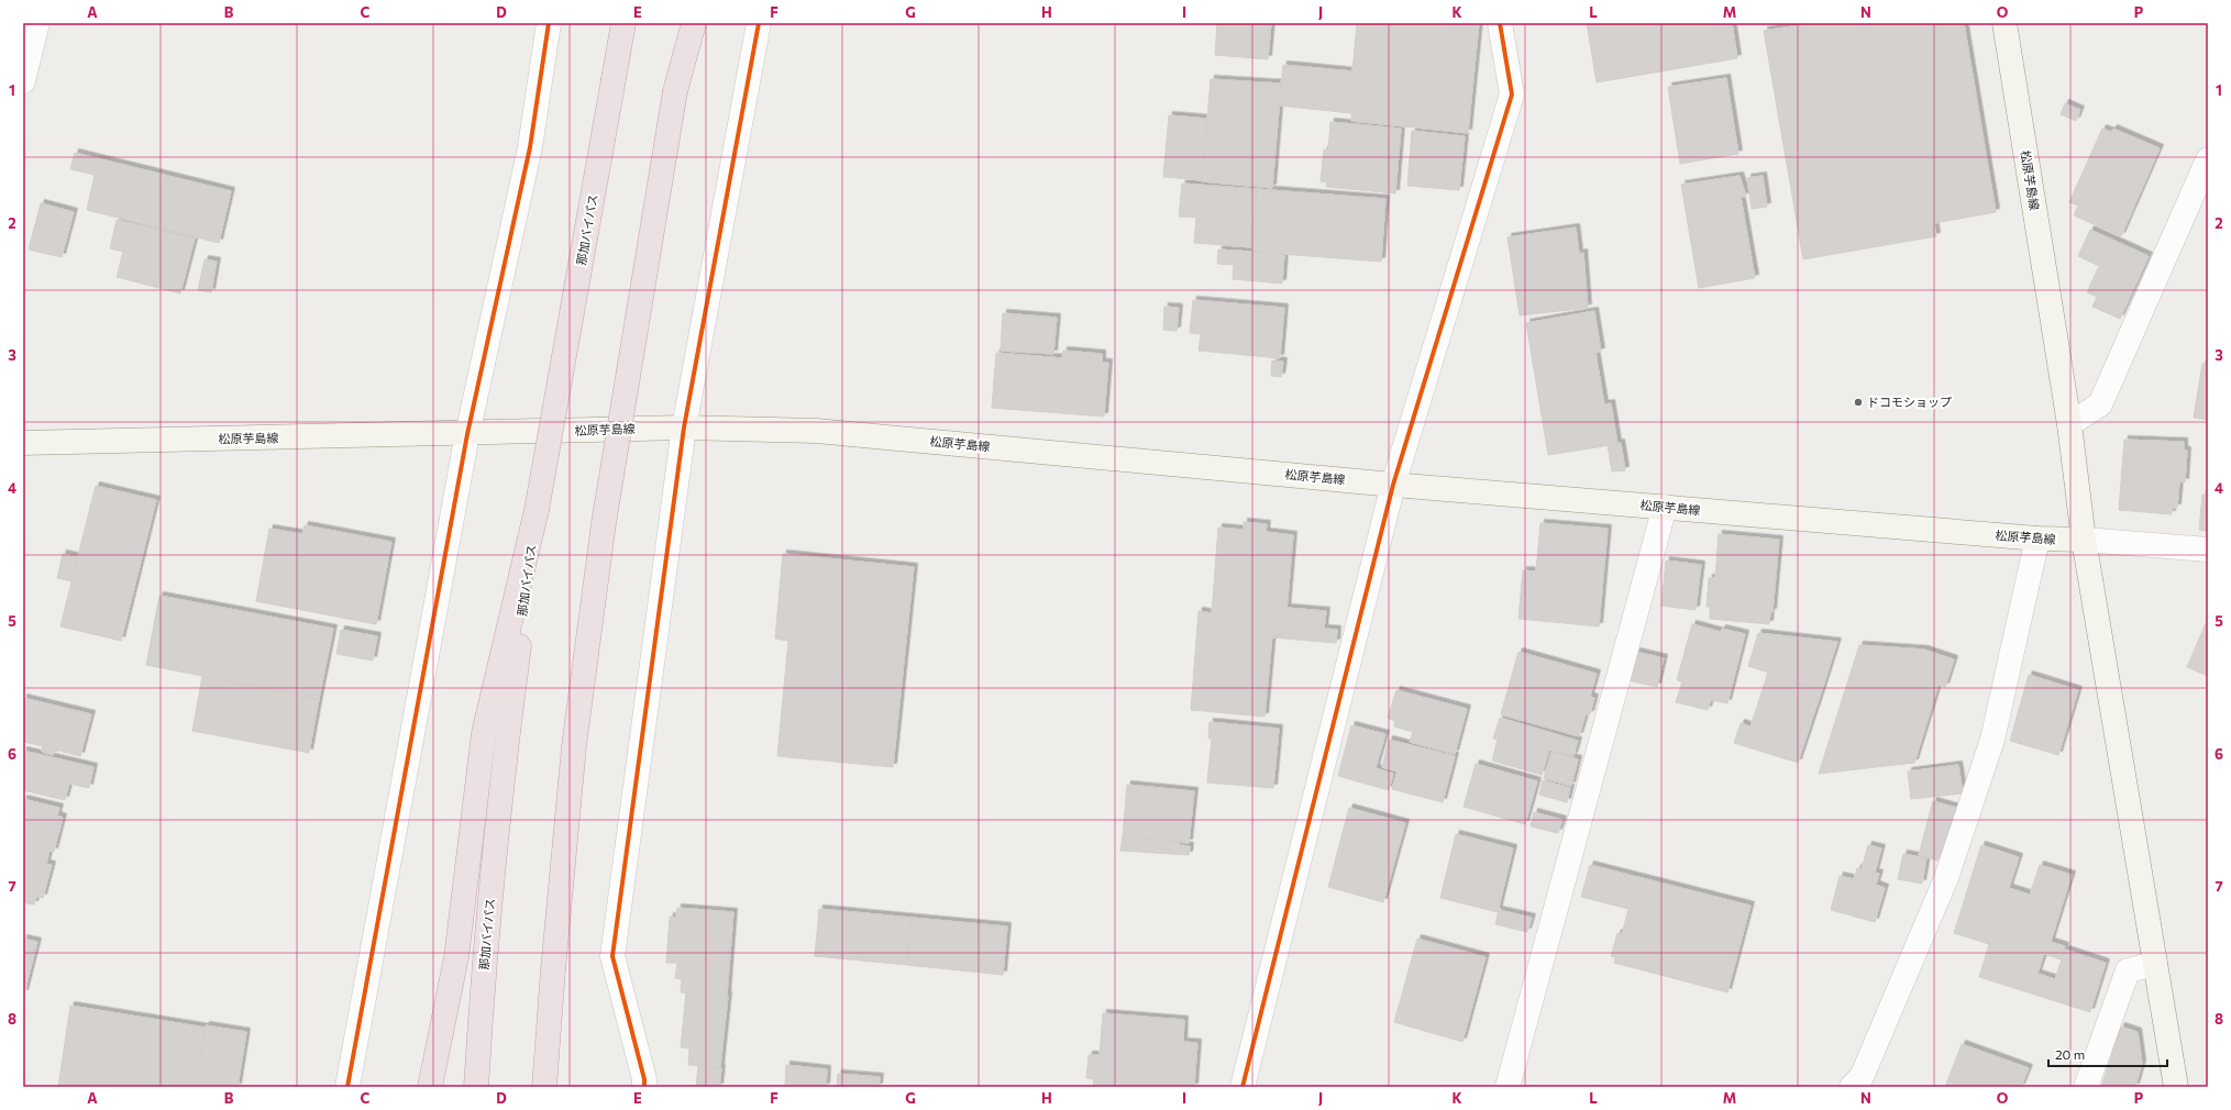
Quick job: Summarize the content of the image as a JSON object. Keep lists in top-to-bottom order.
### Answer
{
  "streets": {
    "highway": ["那加バイパス"],
    "main road": ["松原芋島線"]
  },
  "places": ["ドコモショップ"],
  "scale_bar": "20 m",
  "grid": {
    "columns": [
      "A",
      "B",
      "C",
      "D",
      "E",
      "F",
      "G",
      "H",
      "I",
      "J",
      "K",
      "L",
      "M",
      "N",
      "O",
      "P"
    ],
    "rows": [
      "1",
      "2",
      "3",
      "4",
      "5",
      "6",
      "7",
      "8"
    ]
  }
}
